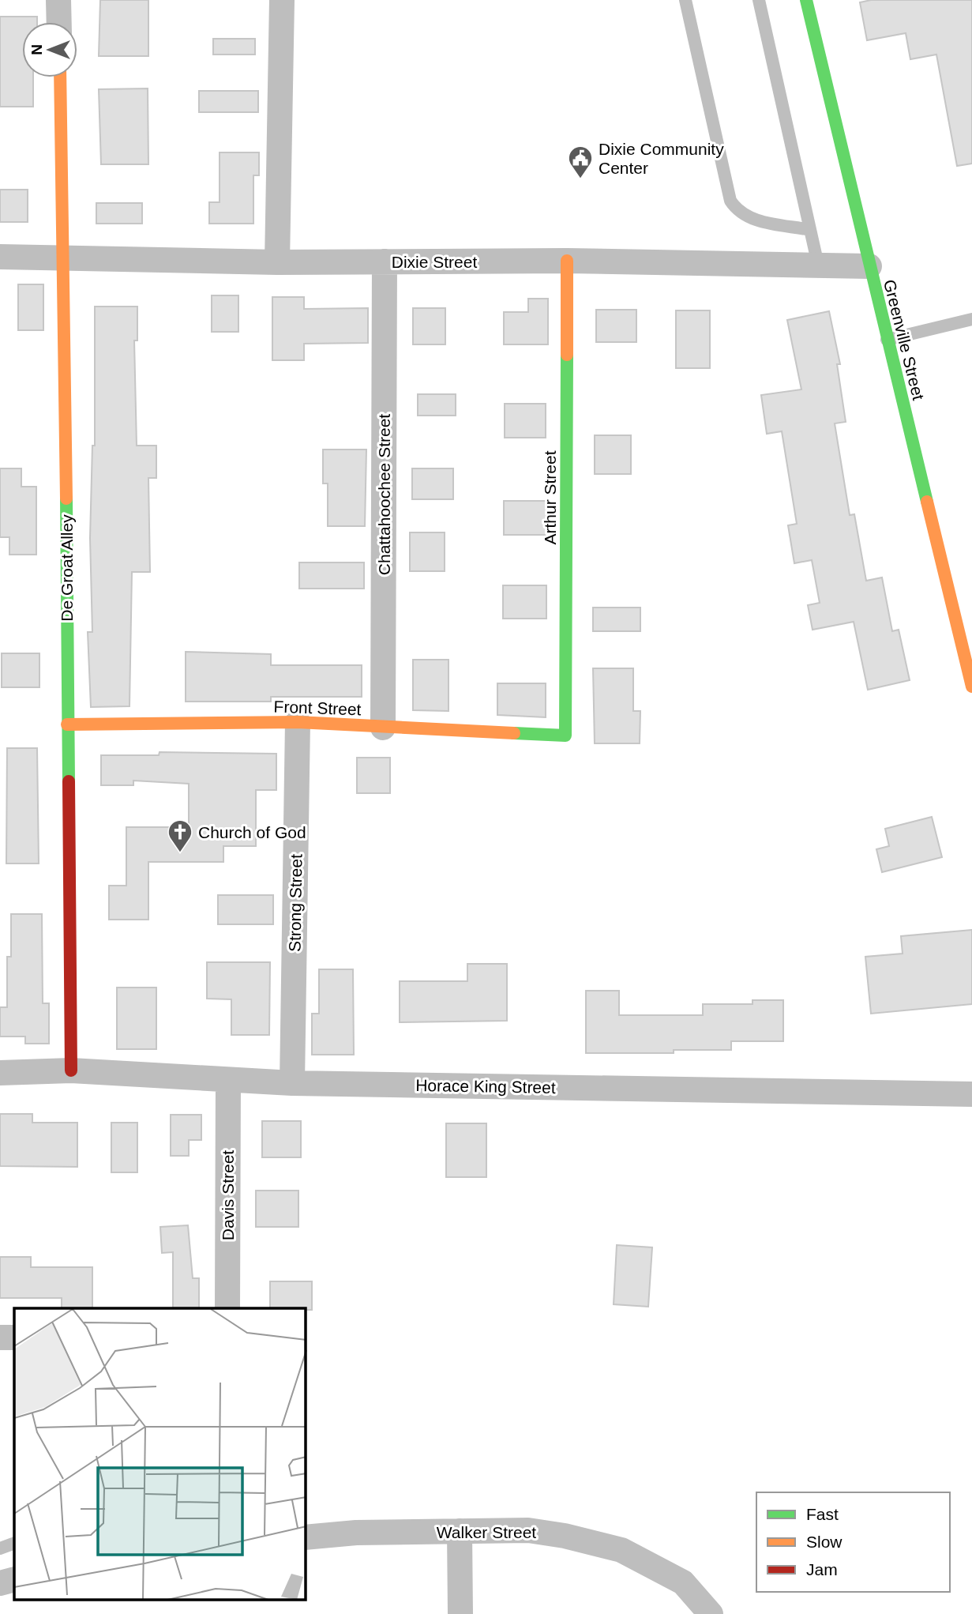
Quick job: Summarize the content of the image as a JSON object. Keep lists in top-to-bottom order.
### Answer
{
  "streets": {
    "street": [
      "Dixie Street",
      "Greenville Street",
      "Chattahoochee Street",
      "Arthur Street",
      "De Groat Alley",
      "Front Street",
      "Strong Street",
      "Horace King Street",
      "Davis Street",
      "Walker Street"
    ]
  },
  "crossings": [
    ["Dixie Street", "Greenville Street"],
    ["Dixie Street", "Chattahoochee Street"],
    ["Dixie Street", "Arthur Street"],
    ["Dixie Street", "De Groat Alley"],
    ["Chattahoochee Street", "Front Street"],
    ["Arthur Street", "Front Street"],
    ["De Groat Alley", "Front Street"],
    ["De Groat Alley", "Horace King Street"],
    ["Front Street", "Strong Street"],
    ["Strong Street", "Horace King Street"],
    ["Horace King Street", "Davis Street"]
  ],
  "places": {
    "public building": ["Dixie Community Center"],
    "church": ["Church of God"]
  },
  "legend": ["Fast", "Slow", "Jam"],
  "north": "left"
}
